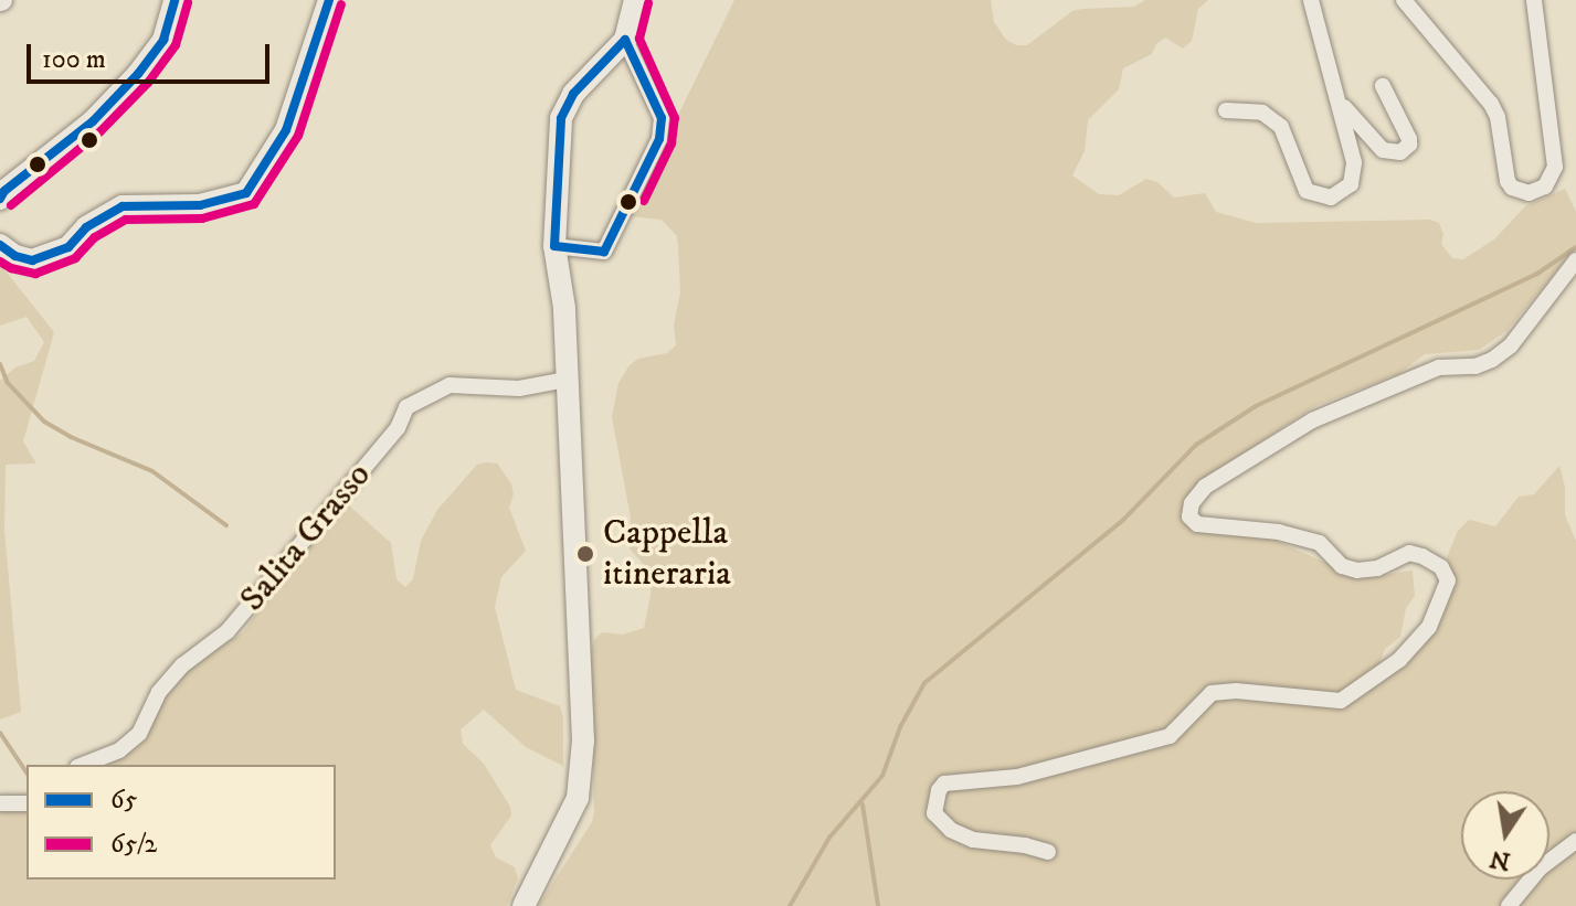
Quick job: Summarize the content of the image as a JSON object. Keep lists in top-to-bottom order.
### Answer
{
  "streets": {
    "street": ["Salita Grasso"]
  },
  "places": ["Cappella itineraria"],
  "lines": ["transit line 65", "transit line 65/2"],
  "legend": ["65", "65/2"],
  "scale_bar": "100 m",
  "north": "bottom"
}
